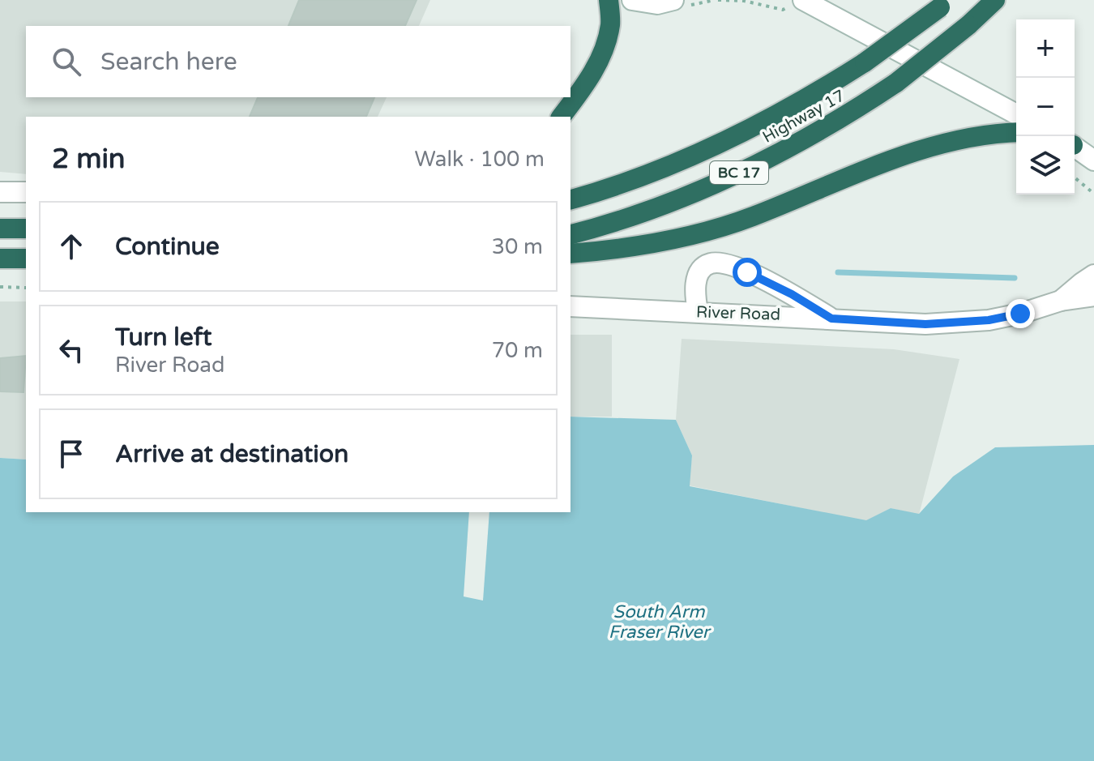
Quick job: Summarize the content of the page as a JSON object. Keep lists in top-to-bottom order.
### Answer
{
  "streets": {
    "highway": ["Highway 17", "BC 17"],
    "street": ["River Road"]
  },
  "water": ["South Arm Fraser River"],
  "page": {
    "map_buttons": ["+", "−"],
    "search": "Search here",
    "heading": ["2 min", "Walk · 100 m"],
    "list": [
      ["Continue", "30 m"],
      ["Turn left", "River Road", "70 m"],
      "Arrive at destination"
    ]
  }
}
